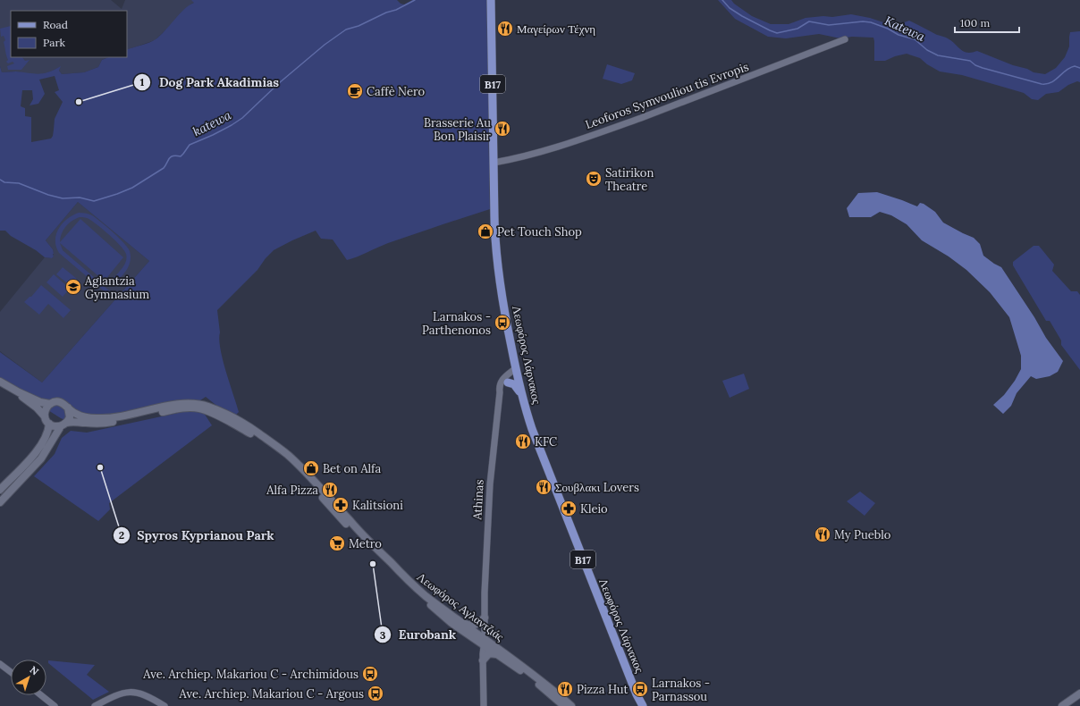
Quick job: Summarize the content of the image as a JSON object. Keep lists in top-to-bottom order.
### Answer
{
  "streets": {
    "main road": ["B17", "Λεωφόρος Λάρνακος", "Λεωφόρος Αγλαντζιάς"],
    "street": ["Leoforos Symvouliou tis Evropis", "Athinas"]
  },
  "crossings": [
    ["Leoforos Symvouliou tis Evropis", "Λεωφόρος Λάρνακος"],
    ["Λεωφόρος Λάρνακος", "Athinas"],
    ["Athinas", "Λεωφόρος Αγλαντζιάς"]
  ],
  "water": ["Katewa", "katewa"],
  "places": {
    "restaurant": [
      "Μαγείρων Τέχνη",
      "Brasserie Au Bon Plaisir",
      "KFC",
      "Σουβλακι Lovers",
      "Alfa Pizza",
      "My Pueblo",
      "Pizza Hut"
    ],
    "cafe": ["Caffè Nero"],
    "other": ["Dog Park Akadimias", "Spyros Kyprianou Park", "Eurobank"],
    "theatre": ["Satirikon Theatre"],
    "shop": ["Pet Touch Shop", "Bet on Alfa"],
    "school or university": ["Aglantzia Gymnasium"],
    "bus stop": [
      "Larnakos - Parthenonos",
      "Ave. Archiep. Makariou C - Archimidous",
      "Larnakos - Parnassou",
      "Ave. Archiep. Makariou C - Argous"
    ],
    "pharmacy": ["Kalitsioni", "Kleio"],
    "supermarket": ["Metro"]
  },
  "legend": ["Road", "Park"],
  "scale_bar": "100 m",
  "north": "top right"
}
